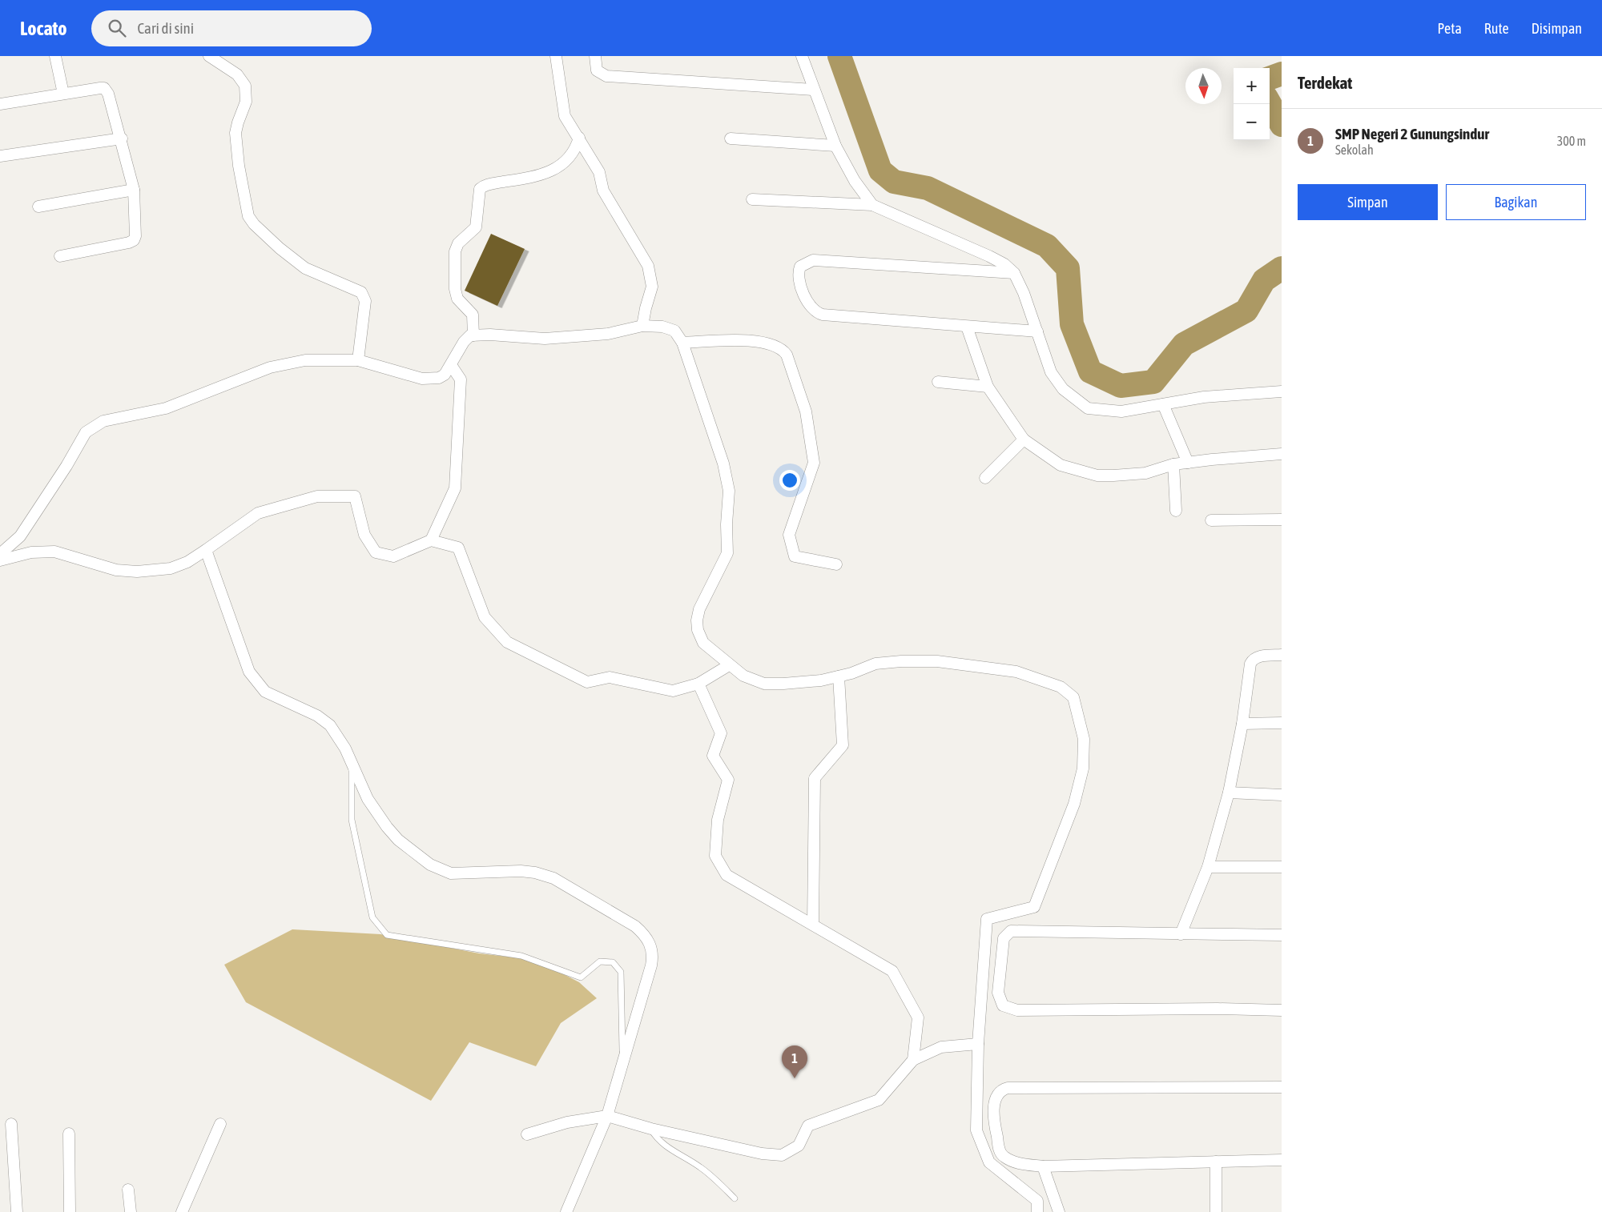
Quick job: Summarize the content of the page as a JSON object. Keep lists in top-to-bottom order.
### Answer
{
  "north": "bottom",
  "page": {
    "header": "Locato",
    "search": "Cari di sini",
    "nav": ["Peta", "Rute", "Disimpan"],
    "heading": "Terdekat",
    "map_buttons": ["+", "−"],
    "list": [
      {
        "mark": "1",
        "name": "SMP Negeri 2 Gunungsindur",
        "note": "Sekolah",
        "value": "300 m"
      }
    ],
    "buttons": ["Simpan", "Bagikan"],
    "pins": "1"
  }
}
